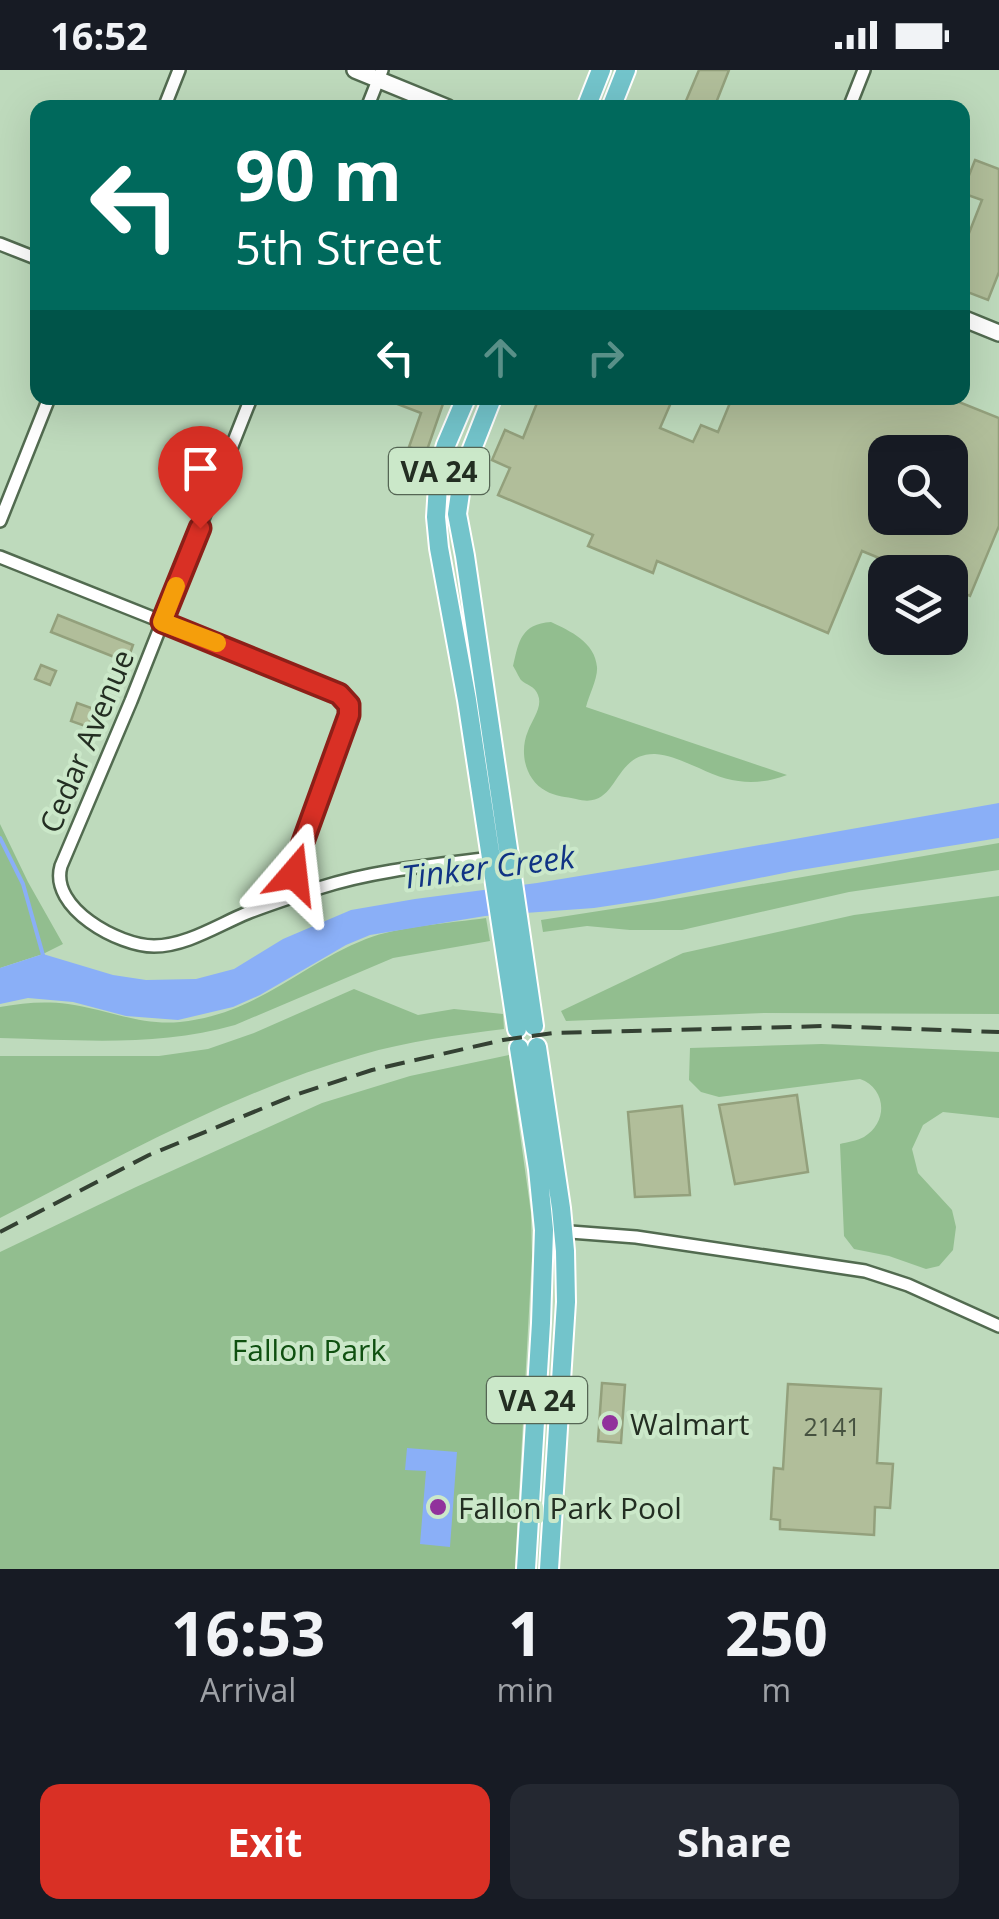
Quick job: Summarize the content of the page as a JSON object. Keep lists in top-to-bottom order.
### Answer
{
  "streets": {
    "main road": ["VA 24"],
    "street": ["Cedar Avenue"]
  },
  "water": ["Tinker Creek"],
  "parks": ["Fallon Park"],
  "places": ["Walmart", "Fallon Park Pool"],
  "house_numbers": ["2141"],
  "page": {
    "status": "16:52",
    "turn": ["90 m", "5th Street"],
    "eta": [
      "16:53",
      "Arrival",
      "1",
      "min",
      "250",
      "m"
    ],
    "buttons": ["Exit", "Share"]
  }
}
